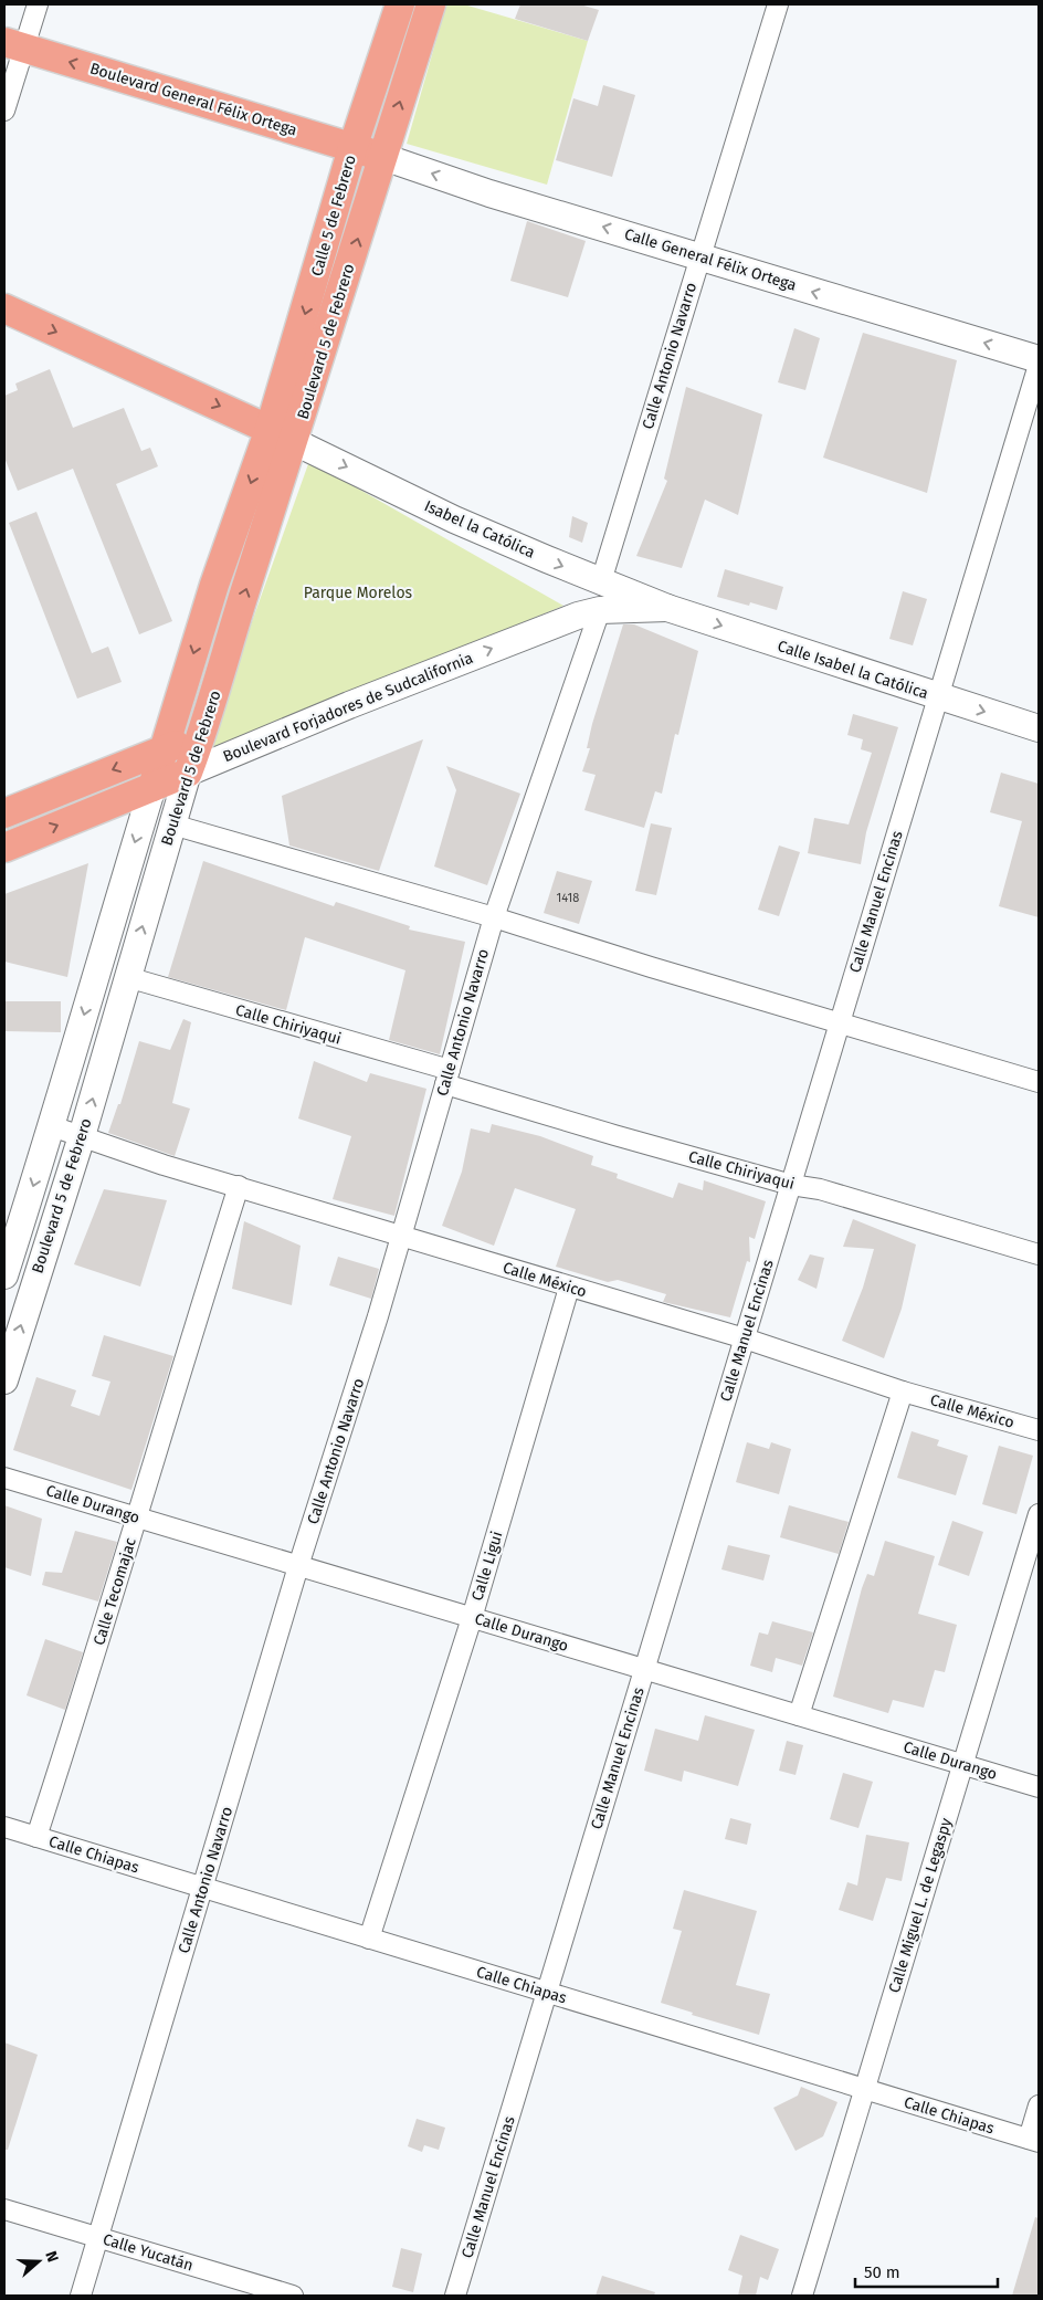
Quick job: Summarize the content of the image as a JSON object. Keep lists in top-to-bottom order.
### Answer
{
  "streets": {
    "main road": [
      "Boulevard General Félix Ortega",
      "Calle 5 de Febrero",
      "Boulevard 5 de Febrero",
      "Boulevard Forjadores de Sudcalifornia"
    ],
    "street": [
      "Calle General Félix Ortega",
      "Calle Antonio Navarro",
      "Isabel la Católica",
      "Calle Isabel la Católica",
      "Calle Manuel Encinas",
      "Calle Chiriyaqui",
      "Calle México",
      "Calle Durango",
      "Calle Ligui",
      "Calle Tecomajac",
      "Calle Chiapas",
      "Calle Miguel L. de Legaspy",
      "Calle Yucatán"
    ]
  },
  "crossings": [
    ["Boulevard General Félix Ortega", "Calle 5 de Febrero"],
    ["Boulevard General Félix Ortega", "Calle General Félix Ortega"],
    ["Boulevard General Félix Ortega", "Boulevard 5 de Febrero"],
    ["Calle 5 de Febrero", "Boulevard 5 de Febrero"],
    ["Calle General Félix Ortega", "Boulevard 5 de Febrero"],
    ["Calle General Félix Ortega", "Calle Antonio Navarro"],
    ["Boulevard 5 de Febrero", "Isabel la Católica"],
    ["Boulevard 5 de Febrero", "Boulevard Forjadores de Sudcalifornia"],
    ["Boulevard 5 de Febrero", "Calle Chiriyaqui"],
    ["Boulevard 5 de Febrero", "Calle México"],
    ["Calle Antonio Navarro", "Isabel la Católica"],
    ["Calle Antonio Navarro", "Boulevard Forjadores de Sudcalifornia"],
    ["Calle Antonio Navarro", "Calle Chiriyaqui"],
    ["Calle Antonio Navarro", "Calle México"],
    ["Calle Antonio Navarro", "Calle Durango"],
    ["Calle Antonio Navarro", "Calle Chiapas"],
    ["Calle Antonio Navarro", "Calle Yucatán"],
    ["Isabel la Católica", "Calle Isabel la Católica"],
    ["Isabel la Católica", "Boulevard Forjadores de Sudcalifornia"],
    ["Calle Isabel la Católica", "Boulevard Forjadores de Sudcalifornia"],
    ["Calle Isabel la Católica", "Calle Manuel Encinas"],
    ["Calle Manuel Encinas", "Calle Chiriyaqui"],
    ["Calle Manuel Encinas", "Calle México"],
    ["Calle Manuel Encinas", "Calle Durango"],
    ["Calle Manuel Encinas", "Calle Chiapas"],
    ["Calle México", "Calle Ligui"],
    ["Calle México", "Calle Tecomajac"],
    ["Calle Durango", "Calle Ligui"],
    ["Calle Durango", "Calle Tecomajac"],
    ["Calle Durango", "Calle Miguel L. de Legaspy"],
    ["Calle Ligui", "Calle Chiapas"],
    ["Calle Tecomajac", "Calle Chiapas"],
    ["Calle Chiapas", "Calle Miguel L. de Legaspy"]
  ],
  "one_way": [
    "Boulevard General Félix Ortega",
    "Calle 5 de Febrero",
    "Calle General Félix Ortega",
    "Isabel la Católica",
    "Calle Isabel la Católica",
    "Boulevard Forjadores de Sudcalifornia"
  ],
  "parks": ["Parque Morelos"],
  "house_numbers": ["1418"],
  "scale_bar": "50 m",
  "north": "right"
}
